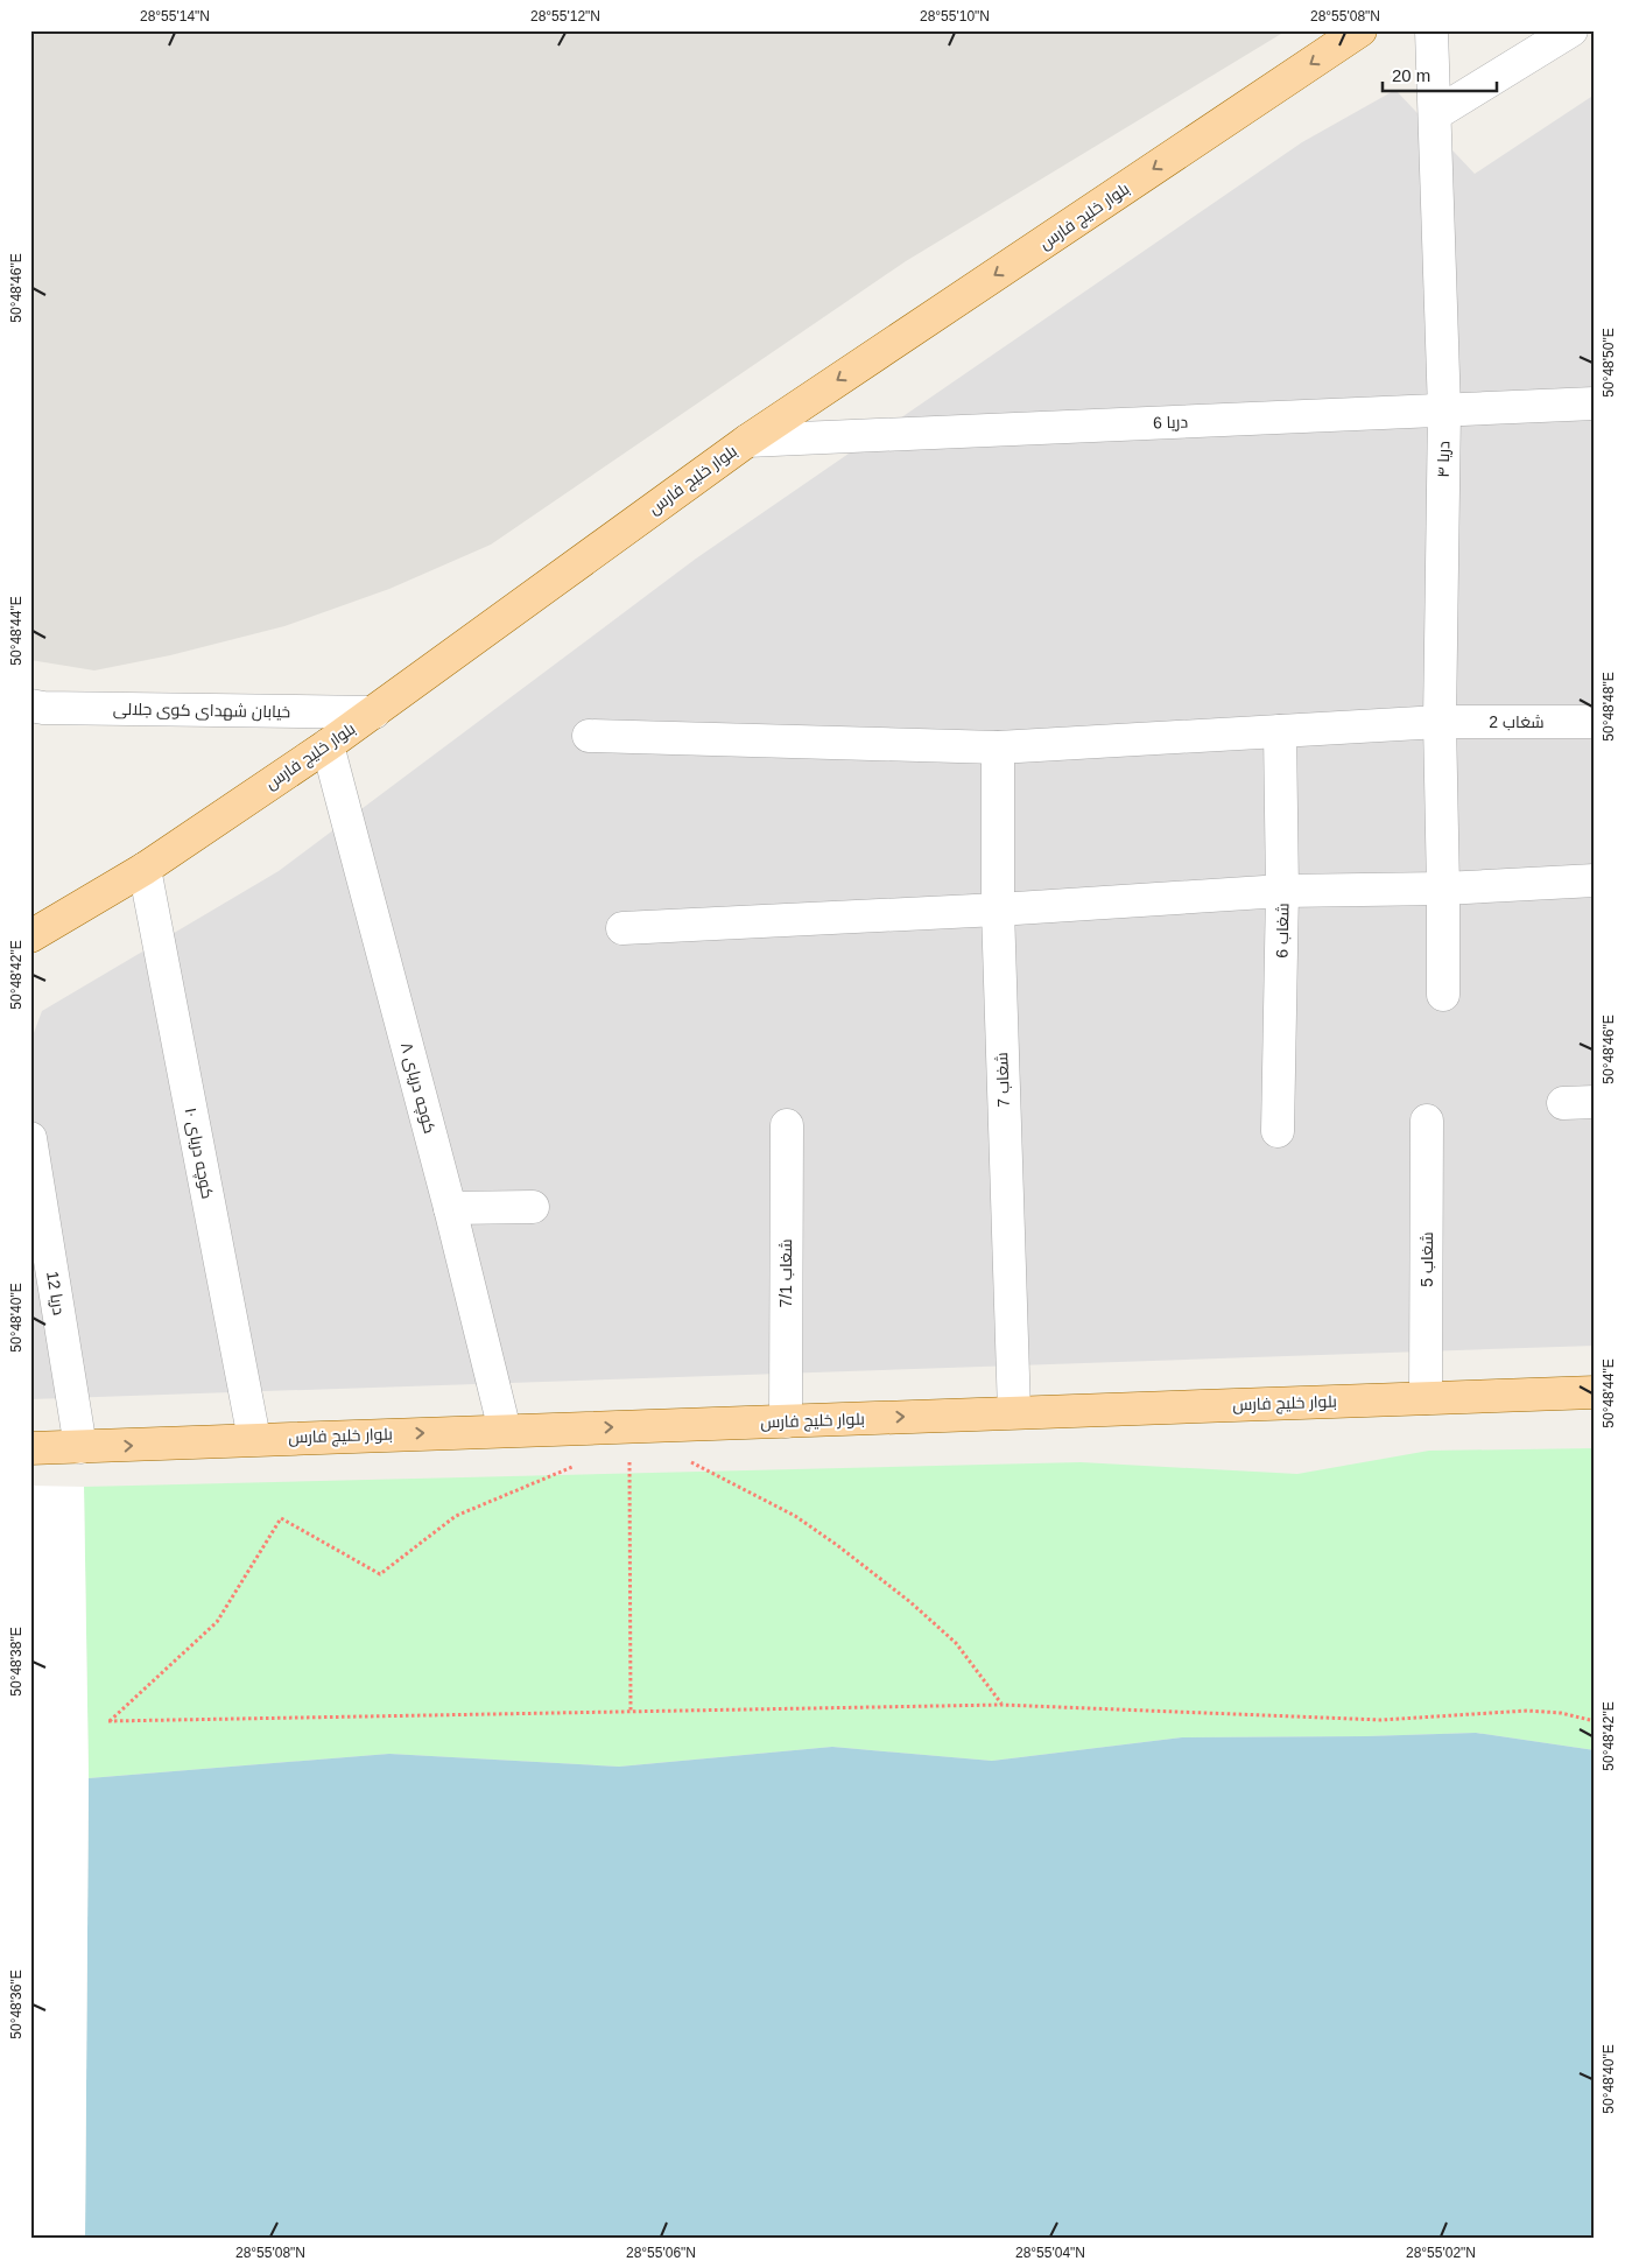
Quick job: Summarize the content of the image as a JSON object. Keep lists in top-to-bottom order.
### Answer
{
  "streets": {
    "main road": ["بلوار خلیج‌ فارس", "بلوار خلیج ‌فارس"],
    "street": [
      "دریا 6",
      "دریا ۴",
      "خیابان شهدای کوی جلالی",
      "شغاب 2",
      "شغاب 6",
      "شغاب 7",
      "کوچه دریای ۸",
      "کوچه دریای ۱۰",
      "شغاب 5",
      "شغاب 7/1",
      "دریا 12"
    ]
  },
  "crossings": [
    ["بلوار خلیج‌ فارس", "دریا 6"],
    ["بلوار خلیج‌ فارس", "خیابان شهدای کوی جلالی"],
    ["بلوار خلیج‌ فارس", "کوچه دریای ۸"],
    ["بلوار خلیج‌ فارس", "کوچه دریای ۱۰"],
    ["دریا 6", "دریا ۴"],
    ["دریا ۴", "شغاب 2"],
    ["شغاب 2", "شغاب 6"],
    ["شغاب 2", "شغاب 7"],
    ["شغاب 7", "بلوار خلیج ‌فارس"],
    ["کوچه دریای ۸", "بلوار خلیج ‌فارس"],
    ["کوچه دریای ۱۰", "بلوار خلیج ‌فارس"],
    ["شغاب 5", "بلوار خلیج ‌فارس"],
    ["شغاب 7/1", "بلوار خلیج ‌فارس"],
    ["دریا 12", "بلوار خلیج ‌فارس"]
  ],
  "one_way": ["بلوار خلیج‌ فارس", "بلوار خلیج ‌فارس"],
  "scale_bar": "20 m",
  "coordinates": [
    "28°55'14\"N",
    "28°55'12\"N",
    "28°55'10\"N",
    "28°55'08\"N",
    "50°48'46\"E",
    "50°48'50\"E",
    "50°48'44\"E",
    "50°48'48\"E",
    "50°48'42\"E",
    "50°48'40\"E",
    "50°48'38\"E",
    "50°48'36\"E",
    "28°55'06\"N",
    "28°55'04\"N",
    "28°55'02\"N"
  ]
}
